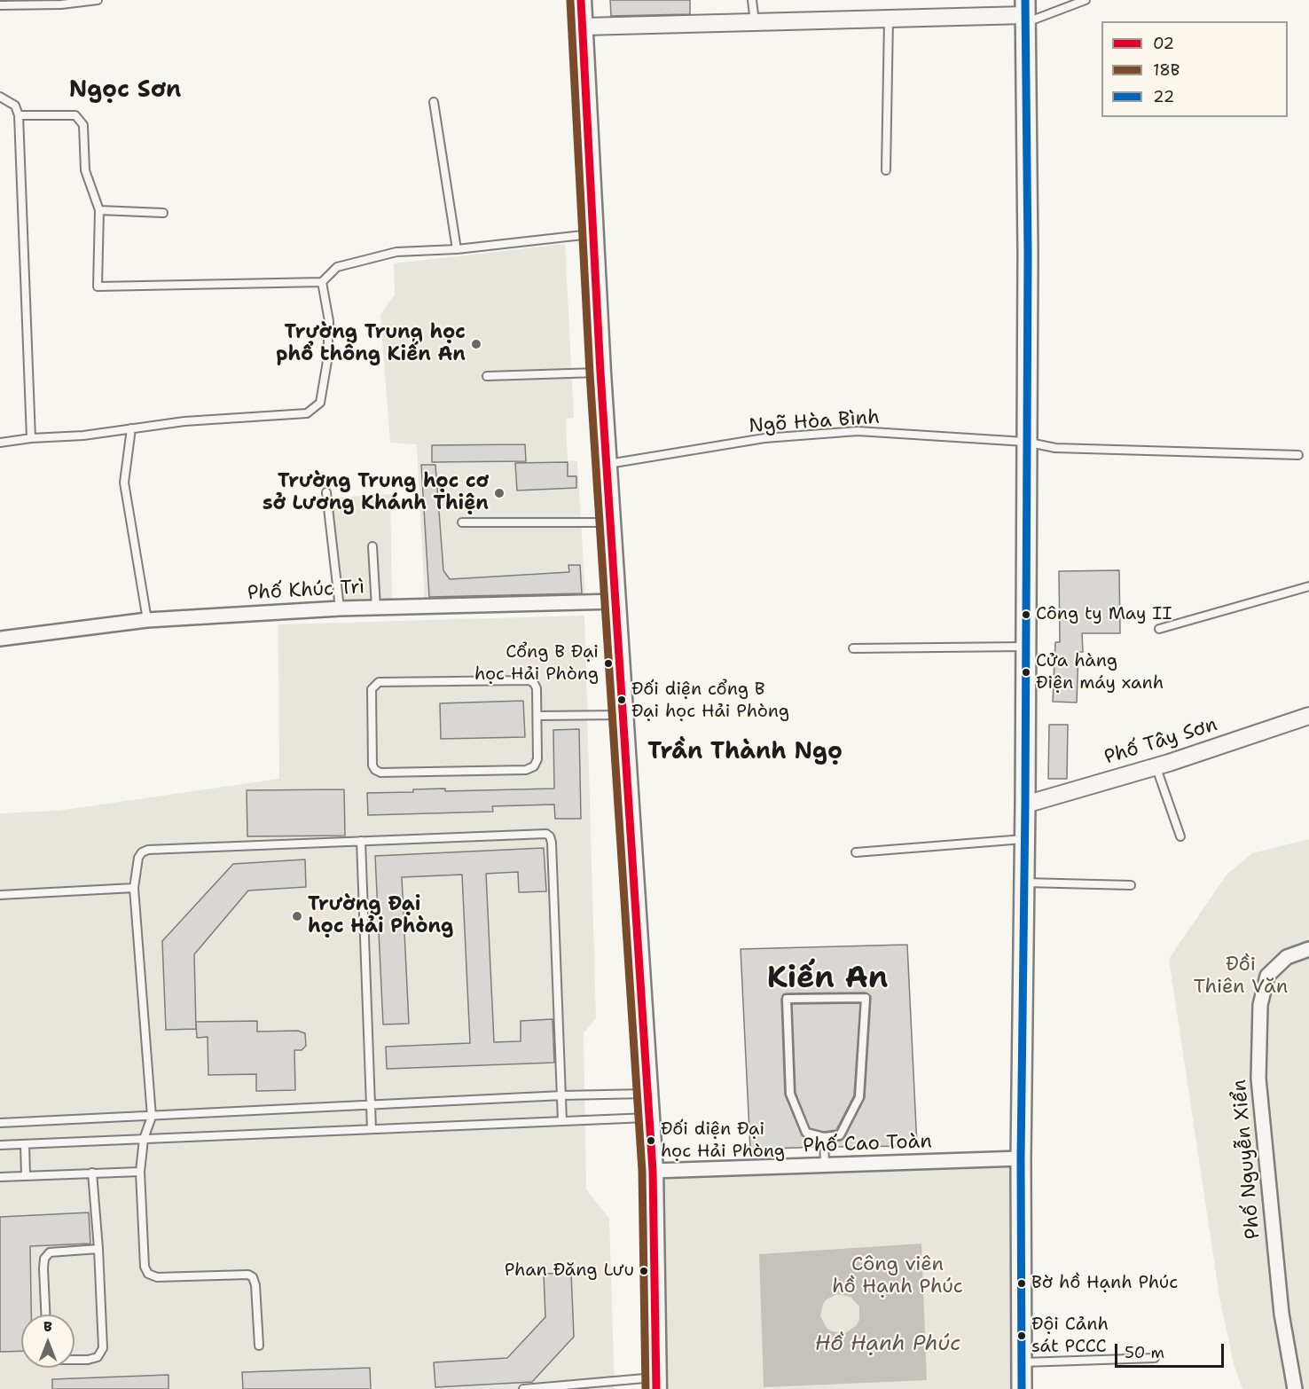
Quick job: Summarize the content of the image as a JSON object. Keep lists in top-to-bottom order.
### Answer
{
  "streets": {
    "street": [
      "Phố Khúc Trì",
      "Phố Tây Sơn",
      "Phố Cao Toàn",
      "Phố Nguyễn Xiển"
    ],
    "lane": ["Ngõ Hòa Bình"]
  },
  "districts": ["Ngọc Sơn", "Trần Thành Ngọ", "Kiến An"],
  "water": ["Hồ Hạnh Phúc"],
  "parks": ["Đồi Thiên Văn", "Công viên hồ Hạnh Phúc"],
  "places": [
    "Trường Trung học phổ thông Kiến An",
    "Trường Trung học cơ sở Lương Khánh Thiện",
    "Công ty May II",
    "Cổng B Đại học Hải Phòng",
    "Cửa hàng Điện máy xanh",
    "Đối diện cổng B Đại học Hải Phòng",
    "Trường Đại học Hải Phòng",
    "Đối diện Đại học Hải Phòng",
    "Phan Đăng Lưu",
    "Bờ hồ Hạnh Phúc",
    "Đội Cảnh sát PCCC"
  ],
  "lines": ["transit line 02", "transit line 22", "transit line 18B"],
  "legend": ["02", "18B", "22"],
  "scale_bar": "50 m",
  "north": "top"
}
